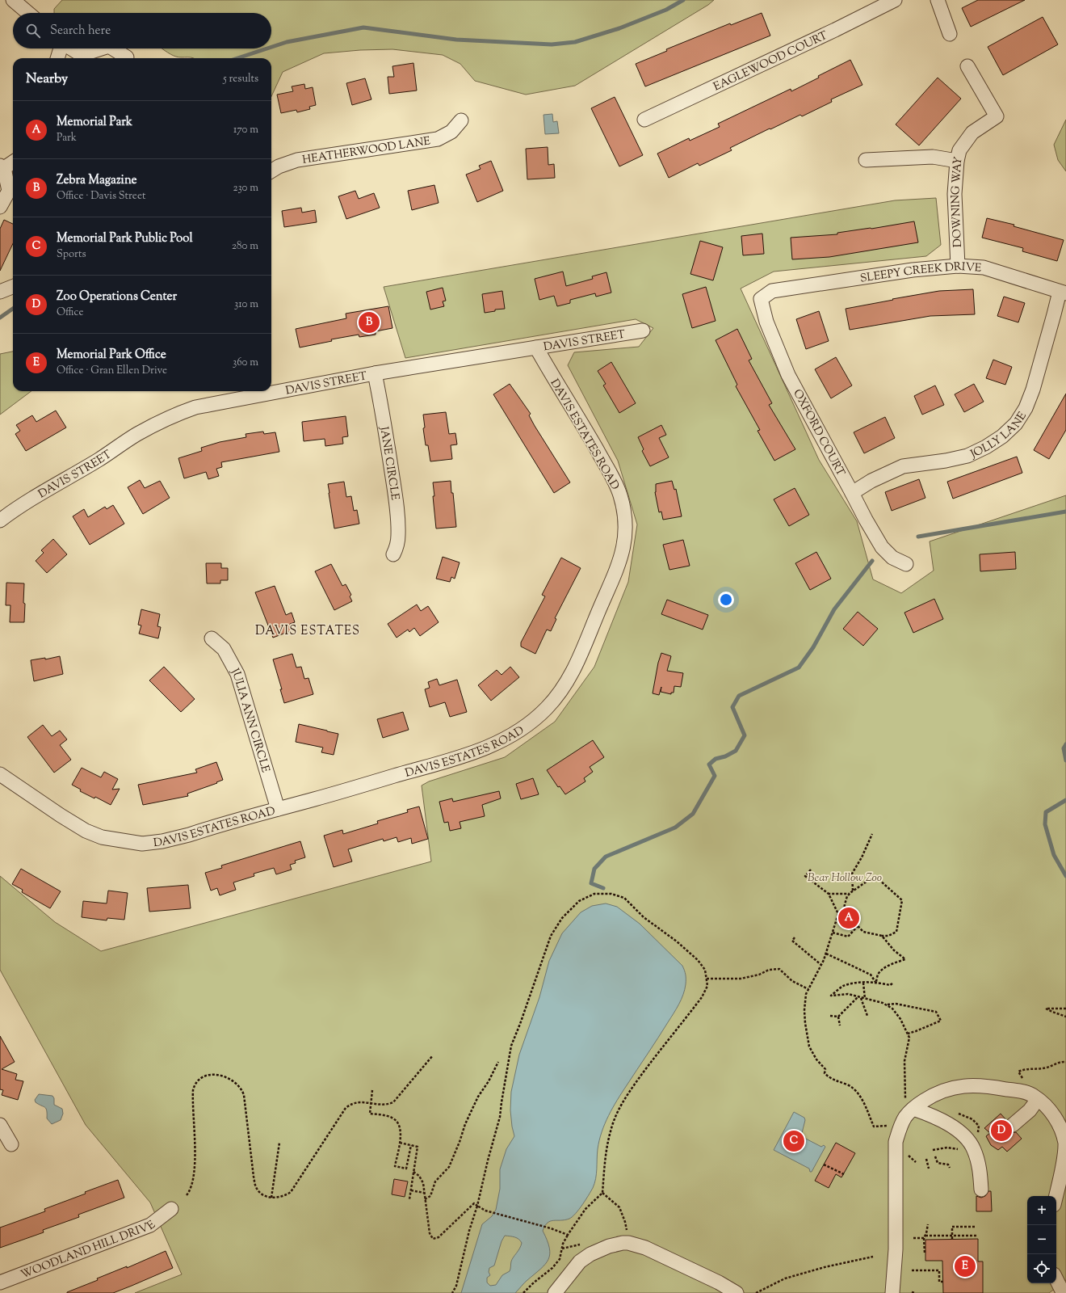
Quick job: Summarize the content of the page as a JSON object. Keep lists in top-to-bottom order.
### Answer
{
  "streets": {
    "street": [
      "EAGLEWOOD COURT",
      "HEATHERWOOD LANE",
      "DOWNING WAY",
      "SLEEPY CREEK DRIVE",
      "DAVIS STREET",
      "OXFORD COURT",
      "JOLLY LANE",
      "DAVIS ESTATES ROAD",
      "JANE CIRCLE",
      "JULIA ANN CIRCLE",
      "WOODLAND HILL DRIVE"
    ]
  },
  "crossings": [
    ["DOWNING WAY", "SLEEPY CREEK DRIVE"],
    ["SLEEPY CREEK DRIVE", "OXFORD COURT"],
    ["SLEEPY CREEK DRIVE", "JOLLY LANE"],
    ["DAVIS STREET", "DAVIS ESTATES ROAD"],
    ["DAVIS STREET", "JANE CIRCLE"],
    ["OXFORD COURT", "JOLLY LANE"],
    ["DAVIS ESTATES ROAD", "JULIA ANN CIRCLE"]
  ],
  "districts": ["DAVIS ESTATES"],
  "parks": ["Bear Hollow Zoo"],
  "page": {
    "search": "Search here",
    "heading": ["Nearby", "5 results"],
    "list": [
      {
        "mark": "A",
        "name": "Memorial Park",
        "note": "Park",
        "value": "170 m"
      },
      {
        "mark": "B",
        "name": "Zebra Magazine",
        "note": "Office · Davis Street",
        "value": "230 m"
      },
      {
        "mark": "C",
        "name": "Memorial Park Public Pool",
        "note": "Sports",
        "value": "280 m"
      },
      {
        "mark": "D",
        "name": "Zoo Operations Center",
        "note": "Office",
        "value": "310 m"
      },
      {
        "mark": "E",
        "name": "Memorial Park Office",
        "note": "Office · Gran Ellen Drive",
        "value": "360 m"
      }
    ],
    "pins": [
      "B",
      "A",
      "D",
      "C",
      "E"
    ],
    "map_buttons": ["+", "−"]
  }
}
